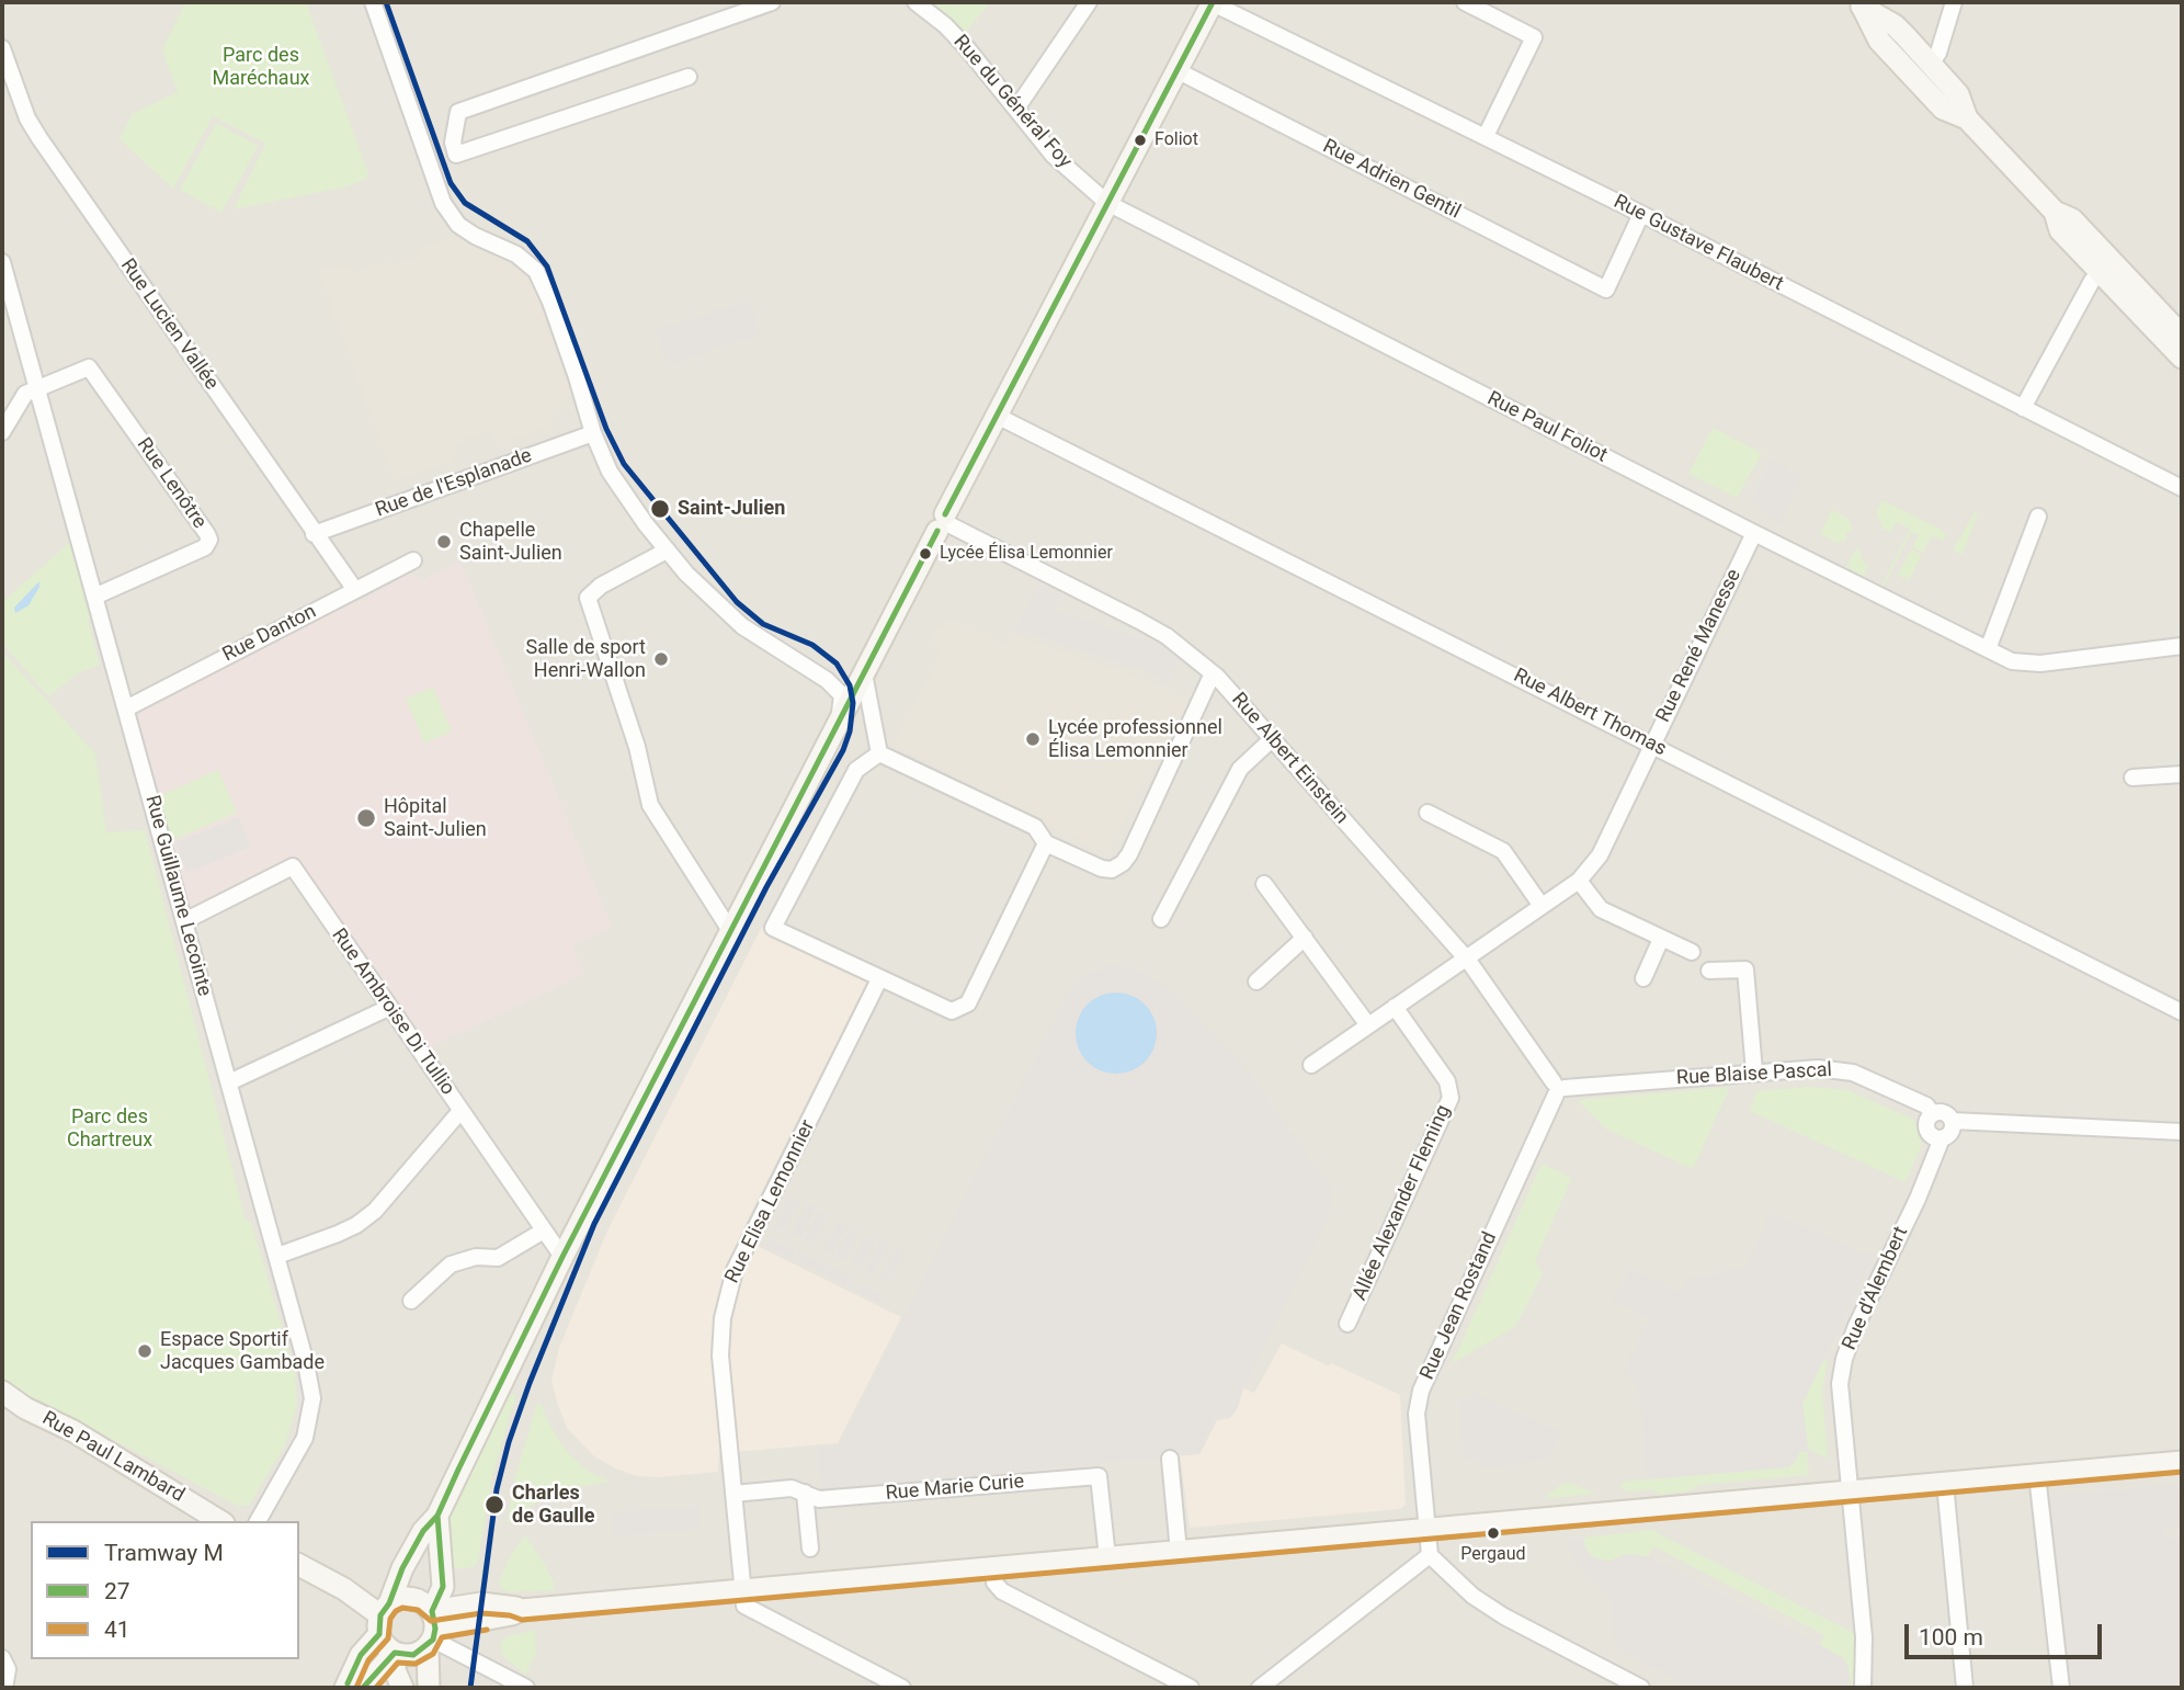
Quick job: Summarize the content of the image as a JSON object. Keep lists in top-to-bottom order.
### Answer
{
  "streets": {
    "main road": ["Rue Paul Lambard"],
    "street": [
      "Rue du Général Foy",
      "Rue Adrien Gentil",
      "Rue Gustave Flaubert",
      "Rue Lucien Vallée",
      "Rue Paul Foliot",
      "Rue Lenôtre",
      "Rue de l'Esplanade",
      "Rue Danton",
      "Rue René Manesse",
      "Rue Albert Thomas",
      "Rue Albert Einstein",
      "Rue Guillaume Lecointe",
      "Rue Ambroise Di Tullio",
      "Rue Blaise Pascal",
      "Rue Elisa Lemonnier",
      "Allée Alexander Fleming",
      "Rue d'Alembert",
      "Rue Jean Rostand",
      "Rue Marie Curie"
    ]
  },
  "crossings": [
    ["Rue du Général Foy", "Rue Paul Foliot"],
    ["Rue Adrien Gentil", "Rue Gustave Flaubert"],
    ["Rue Lucien Vallée", "Rue de l'Esplanade"],
    ["Rue Lucien Vallée", "Rue Danton"],
    ["Rue Paul Foliot", "Rue René Manesse"],
    ["Rue Lenôtre", "Rue Guillaume Lecointe"],
    ["Rue Danton", "Rue Guillaume Lecointe"],
    ["Rue René Manesse", "Rue Albert Thomas"],
    ["Rue René Manesse", "Rue Albert Einstein"],
    ["Rue René Manesse", "Allée Alexander Fleming"],
    ["Rue Albert Einstein", "Rue Blaise Pascal"],
    ["Rue Albert Einstein", "Rue Jean Rostand"],
    ["Rue Guillaume Lecointe", "Rue Ambroise Di Tullio"],
    ["Rue Blaise Pascal", "Rue d'Alembert"],
    ["Rue Blaise Pascal", "Rue Jean Rostand"],
    ["Rue Elisa Lemonnier", "Rue Marie Curie"]
  ],
  "parks": ["Parc des Maréchaux", "Parc des Chartreux"],
  "places": [
    "Foliot",
    "Saint-Julien",
    "Chapelle Saint-Julien",
    "Lycée Élisa Lemonnier",
    "Salle de sport Henri-Wallon",
    "Lycée professionnel Élisa Lemonnier",
    "Hôpital Saint-Julien",
    "Espace Sportif Jacques Gambade",
    "Charles de Gaulle",
    "Pergaud"
  ],
  "lines": ["tram line M", "transit line 27", "transit line 41"],
  "legend": ["Tramway M", "27", "41"],
  "scale_bar": "100 m"
}
